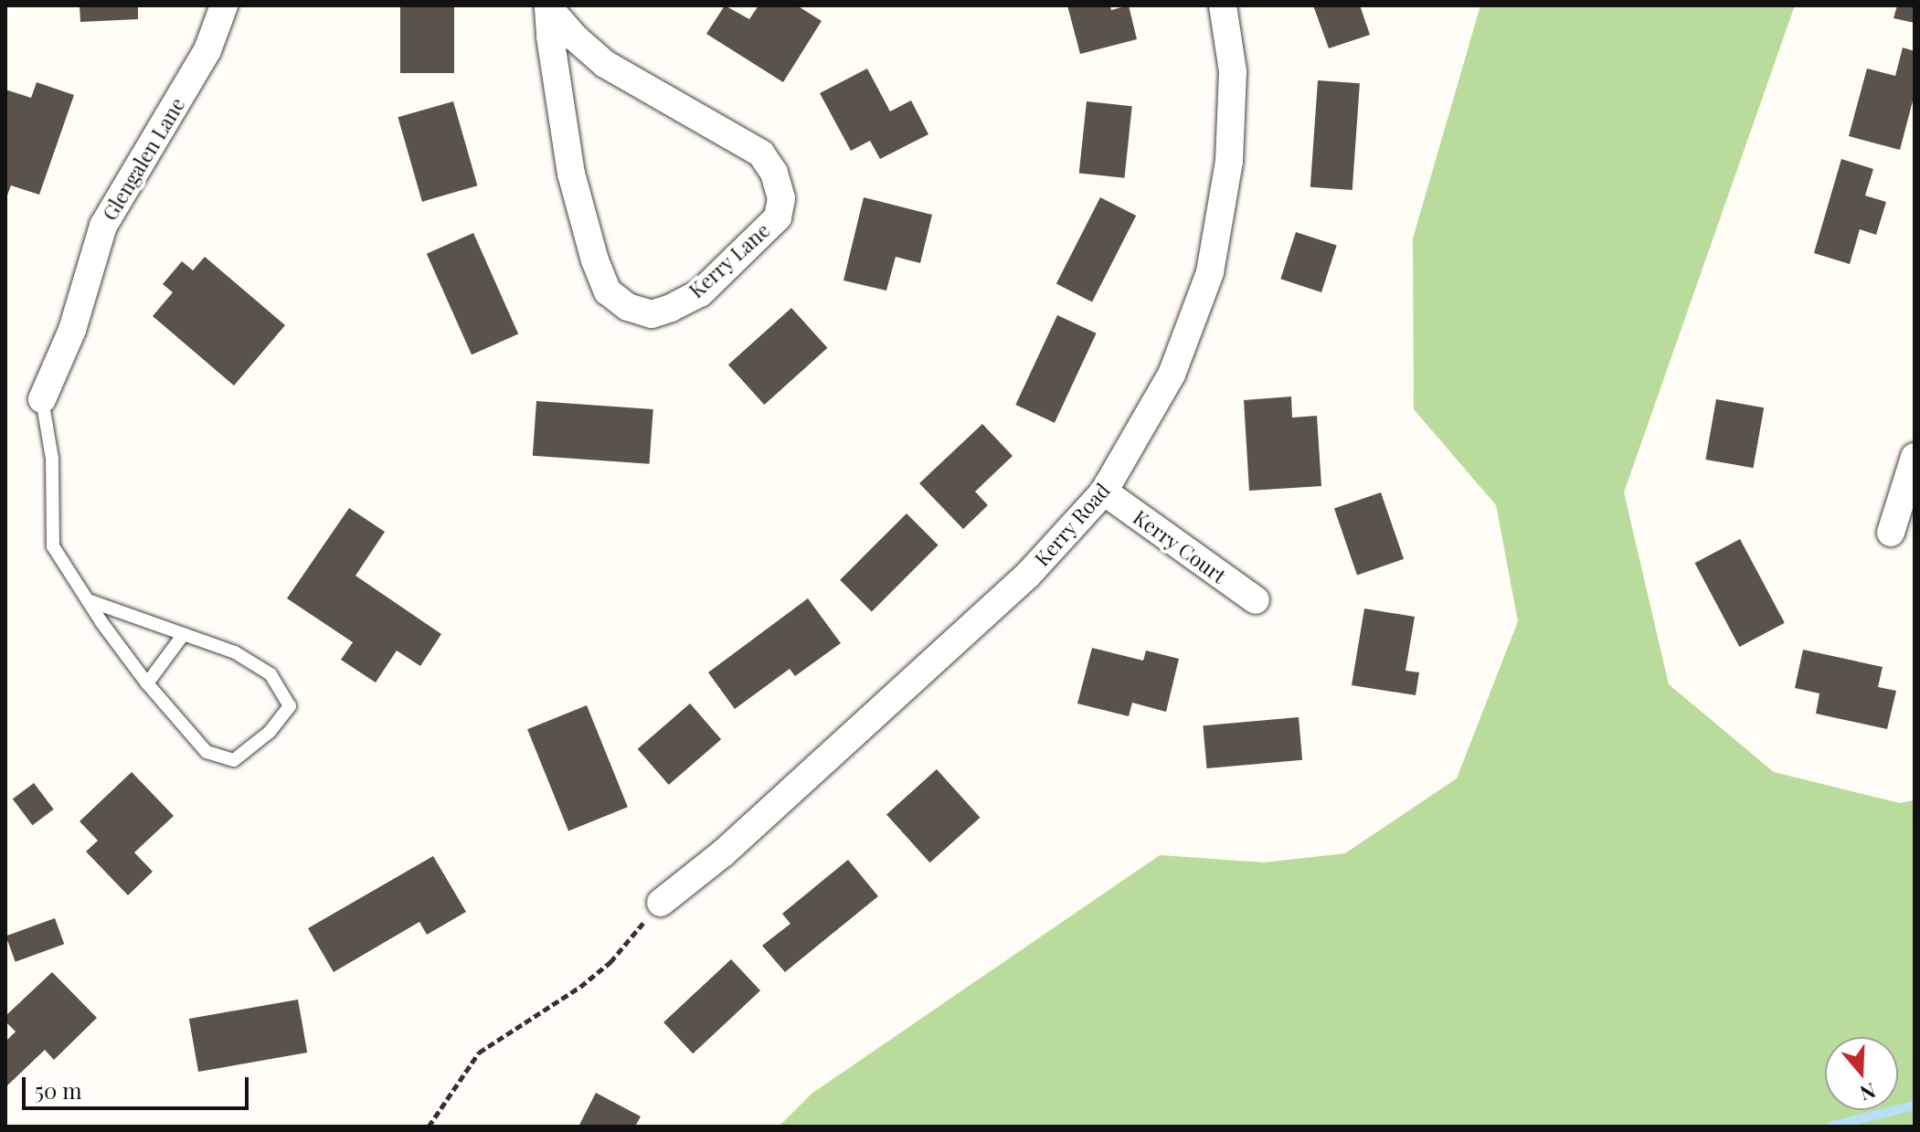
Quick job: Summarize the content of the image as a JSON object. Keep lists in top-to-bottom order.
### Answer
{
  "streets": {
    "street": [
      "Glengalen Lane",
      "Kerry Lane",
      "Kerry Road",
      "Kerry Court"
    ]
  },
  "crossings": [
    ["Kerry Road", "Kerry Court"]
  ],
  "scale_bar": "50 m",
  "north": "bottom"
}
